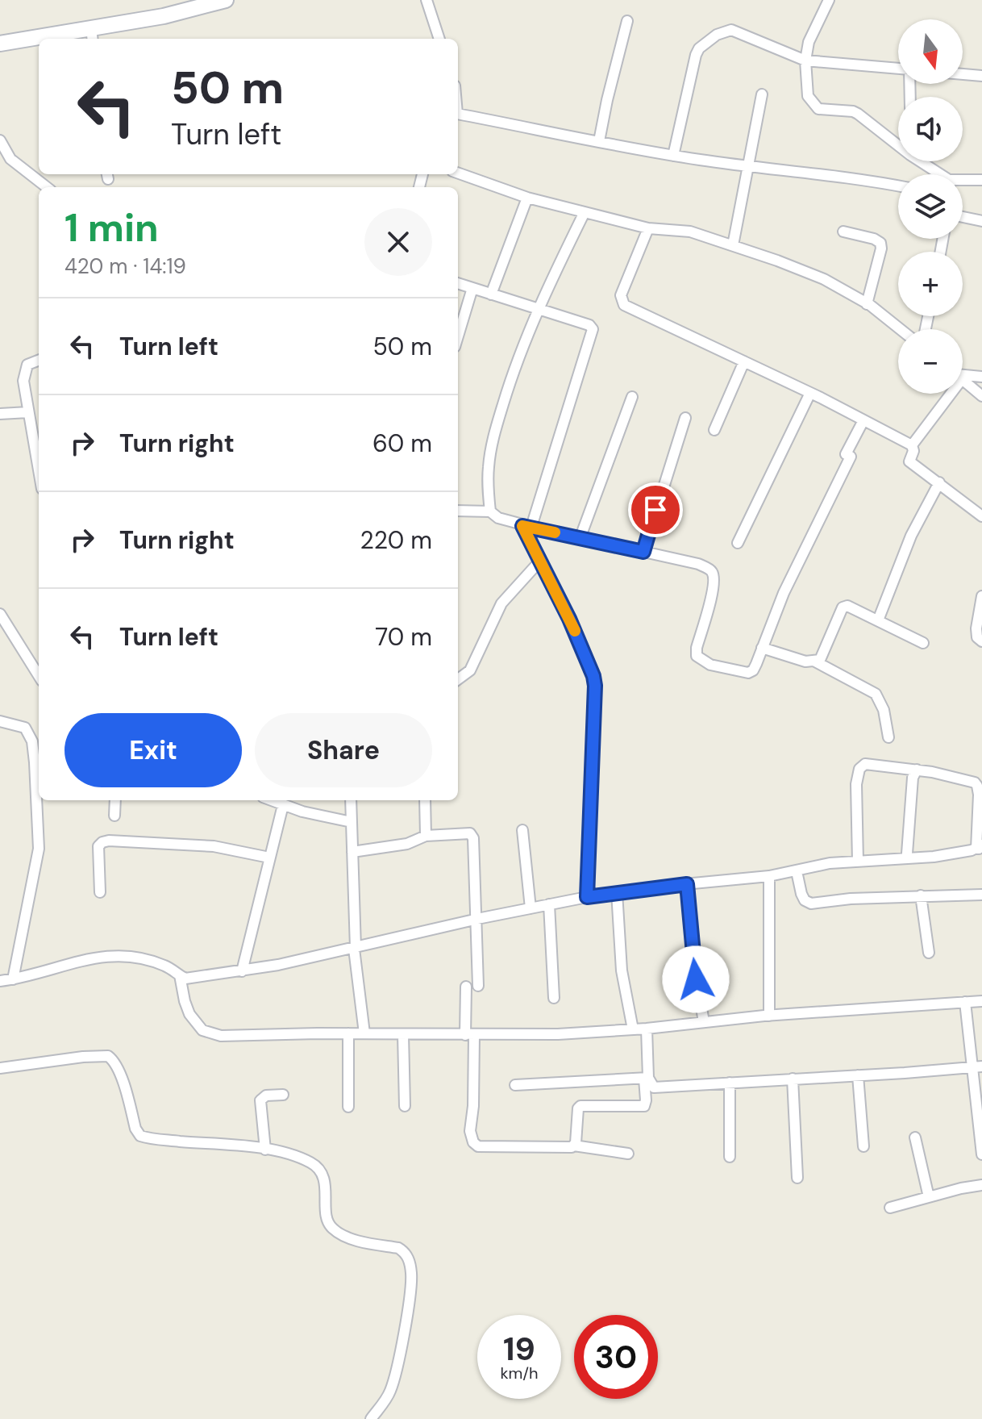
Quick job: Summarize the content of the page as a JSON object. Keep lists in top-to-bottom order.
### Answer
{
  "north": "bottom",
  "page": {
    "map_buttons": ["+", "−"],
    "turn": ["50 m", "Turn left"],
    "heading": ["1 min", "420 m · 14:19"],
    "list": [
      {
        "name": "Turn left",
        "value": "50 m"
      },
      {
        "name": "Turn right",
        "value": "60 m"
      },
      {
        "name": "Turn right",
        "value": "220 m"
      },
      {
        "name": "Turn left",
        "value": "70 m"
      }
    ],
    "buttons": ["Exit", "Share"],
    "speed": "19 km/h",
    "limit": "30"
  }
}
